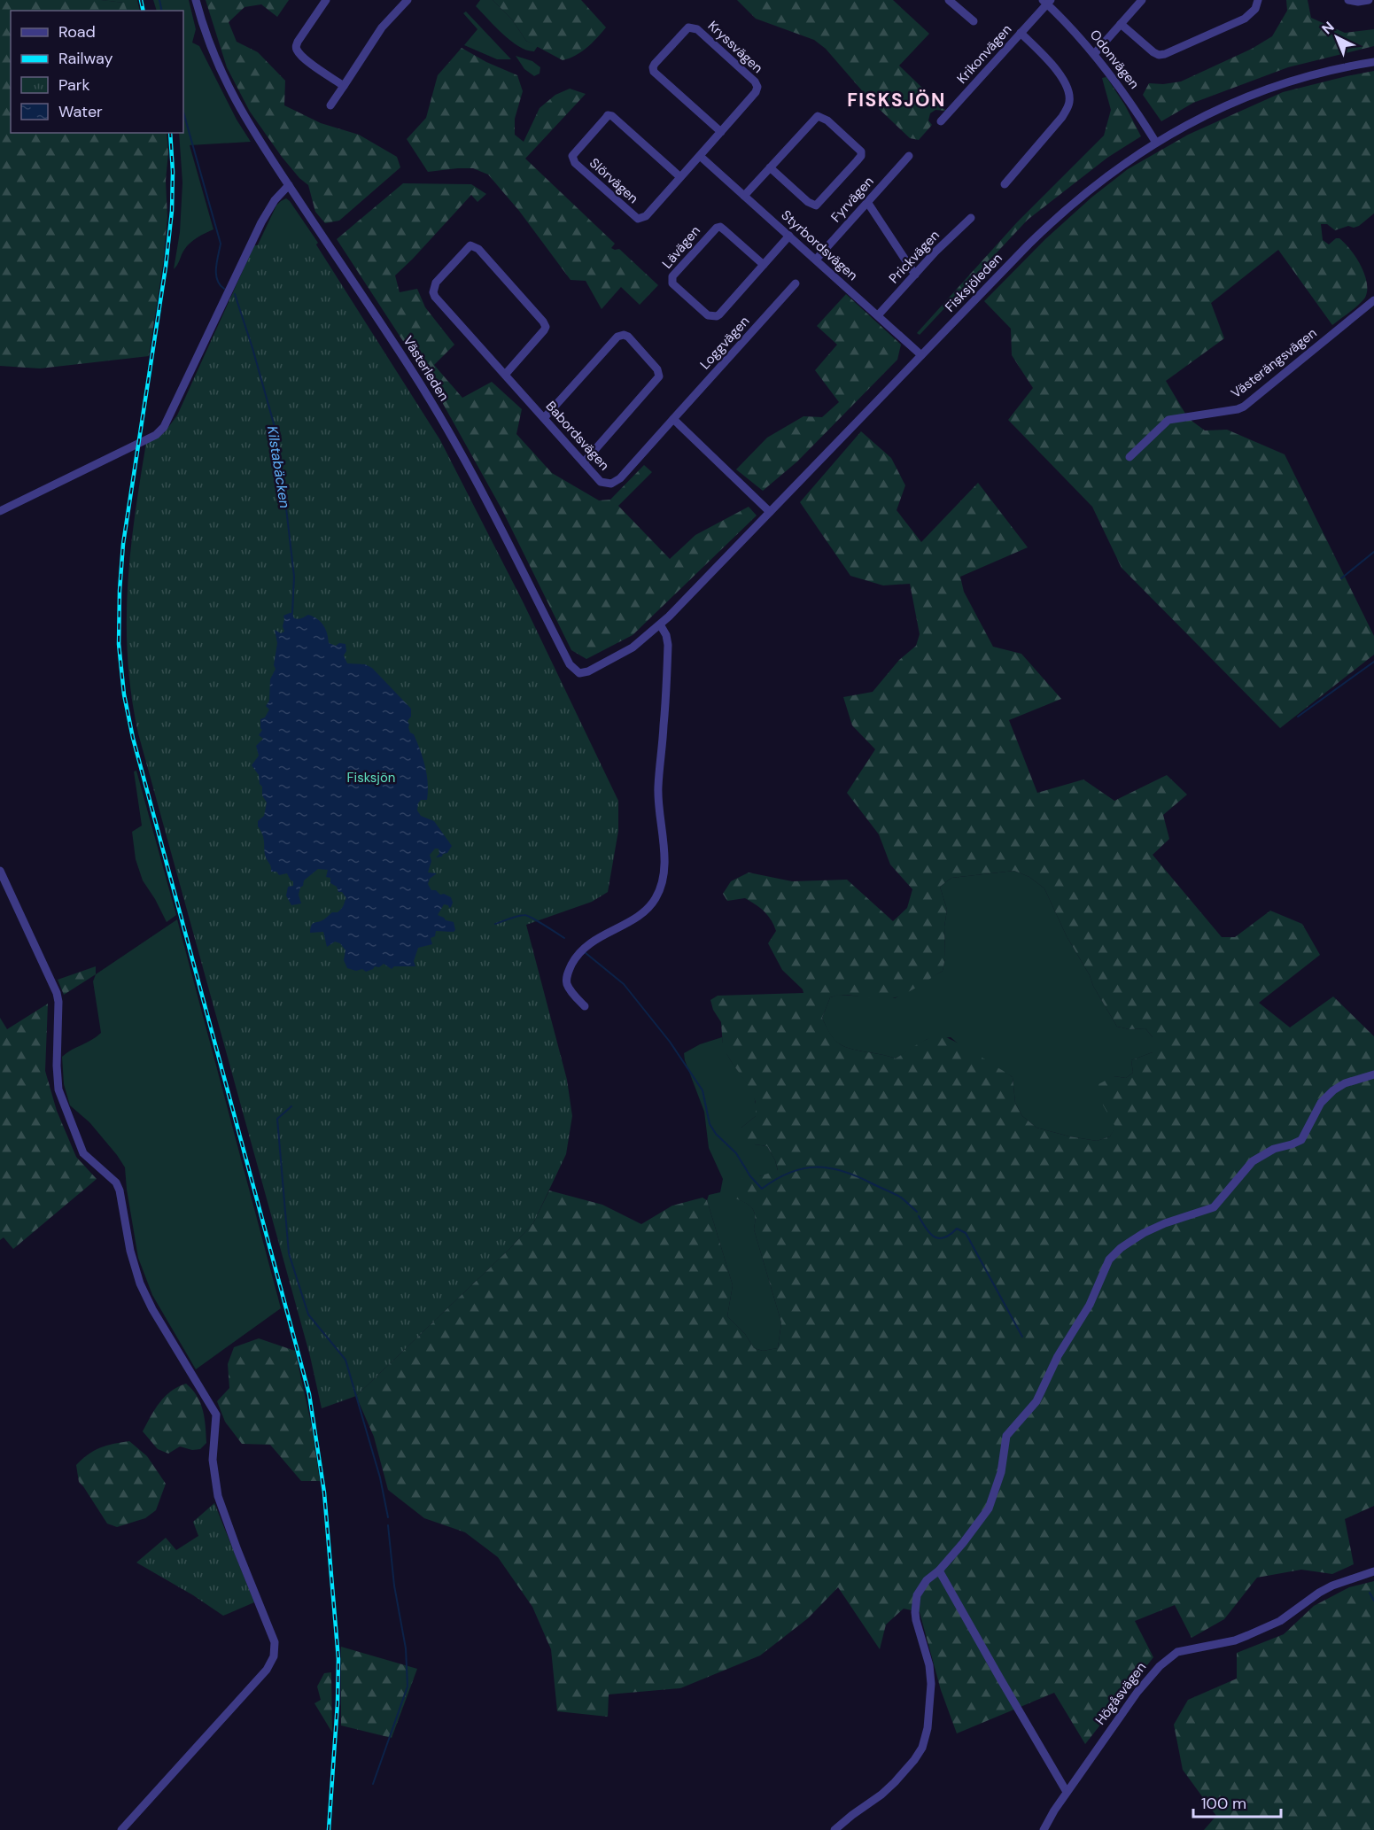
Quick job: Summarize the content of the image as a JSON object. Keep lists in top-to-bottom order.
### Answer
{
  "streets": {
    "street": [
      "Kryssvägen",
      "Krikonvägen",
      "Odonvägen",
      "Slörvägen",
      "Fyrvägen",
      "Styrbordsvägen",
      "Lävägen",
      "Prickvägen",
      "Fisksjöleden",
      "Loggvägen",
      "Västerängsvägen",
      "Västerleden",
      "Babordsvägen",
      "Högåsvägen"
    ]
  },
  "crossings": [
    ["Kryssvägen", "Slörvägen"],
    ["Kryssvägen", "Styrbordsvägen"],
    ["Krikonvägen", "Odonvägen"],
    ["Odonvägen", "Fisksjöleden"],
    ["Slörvägen", "Styrbordsvägen"],
    ["Fyrvägen", "Styrbordsvägen"],
    ["Styrbordsvägen", "Lävägen"],
    ["Styrbordsvägen", "Prickvägen"],
    ["Styrbordsvägen", "Fisksjöleden"],
    ["Fisksjöleden", "Västerleden"],
    ["Loggvägen", "Babordsvägen"]
  ],
  "districts": ["FISKSJÖN"],
  "water": ["Kilstabäcken"],
  "parks": ["Fisksjön"],
  "legend": [
    "Road",
    "Railway",
    "Park",
    "Water"
  ],
  "scale_bar": "100 m",
  "north": "top left"
}
